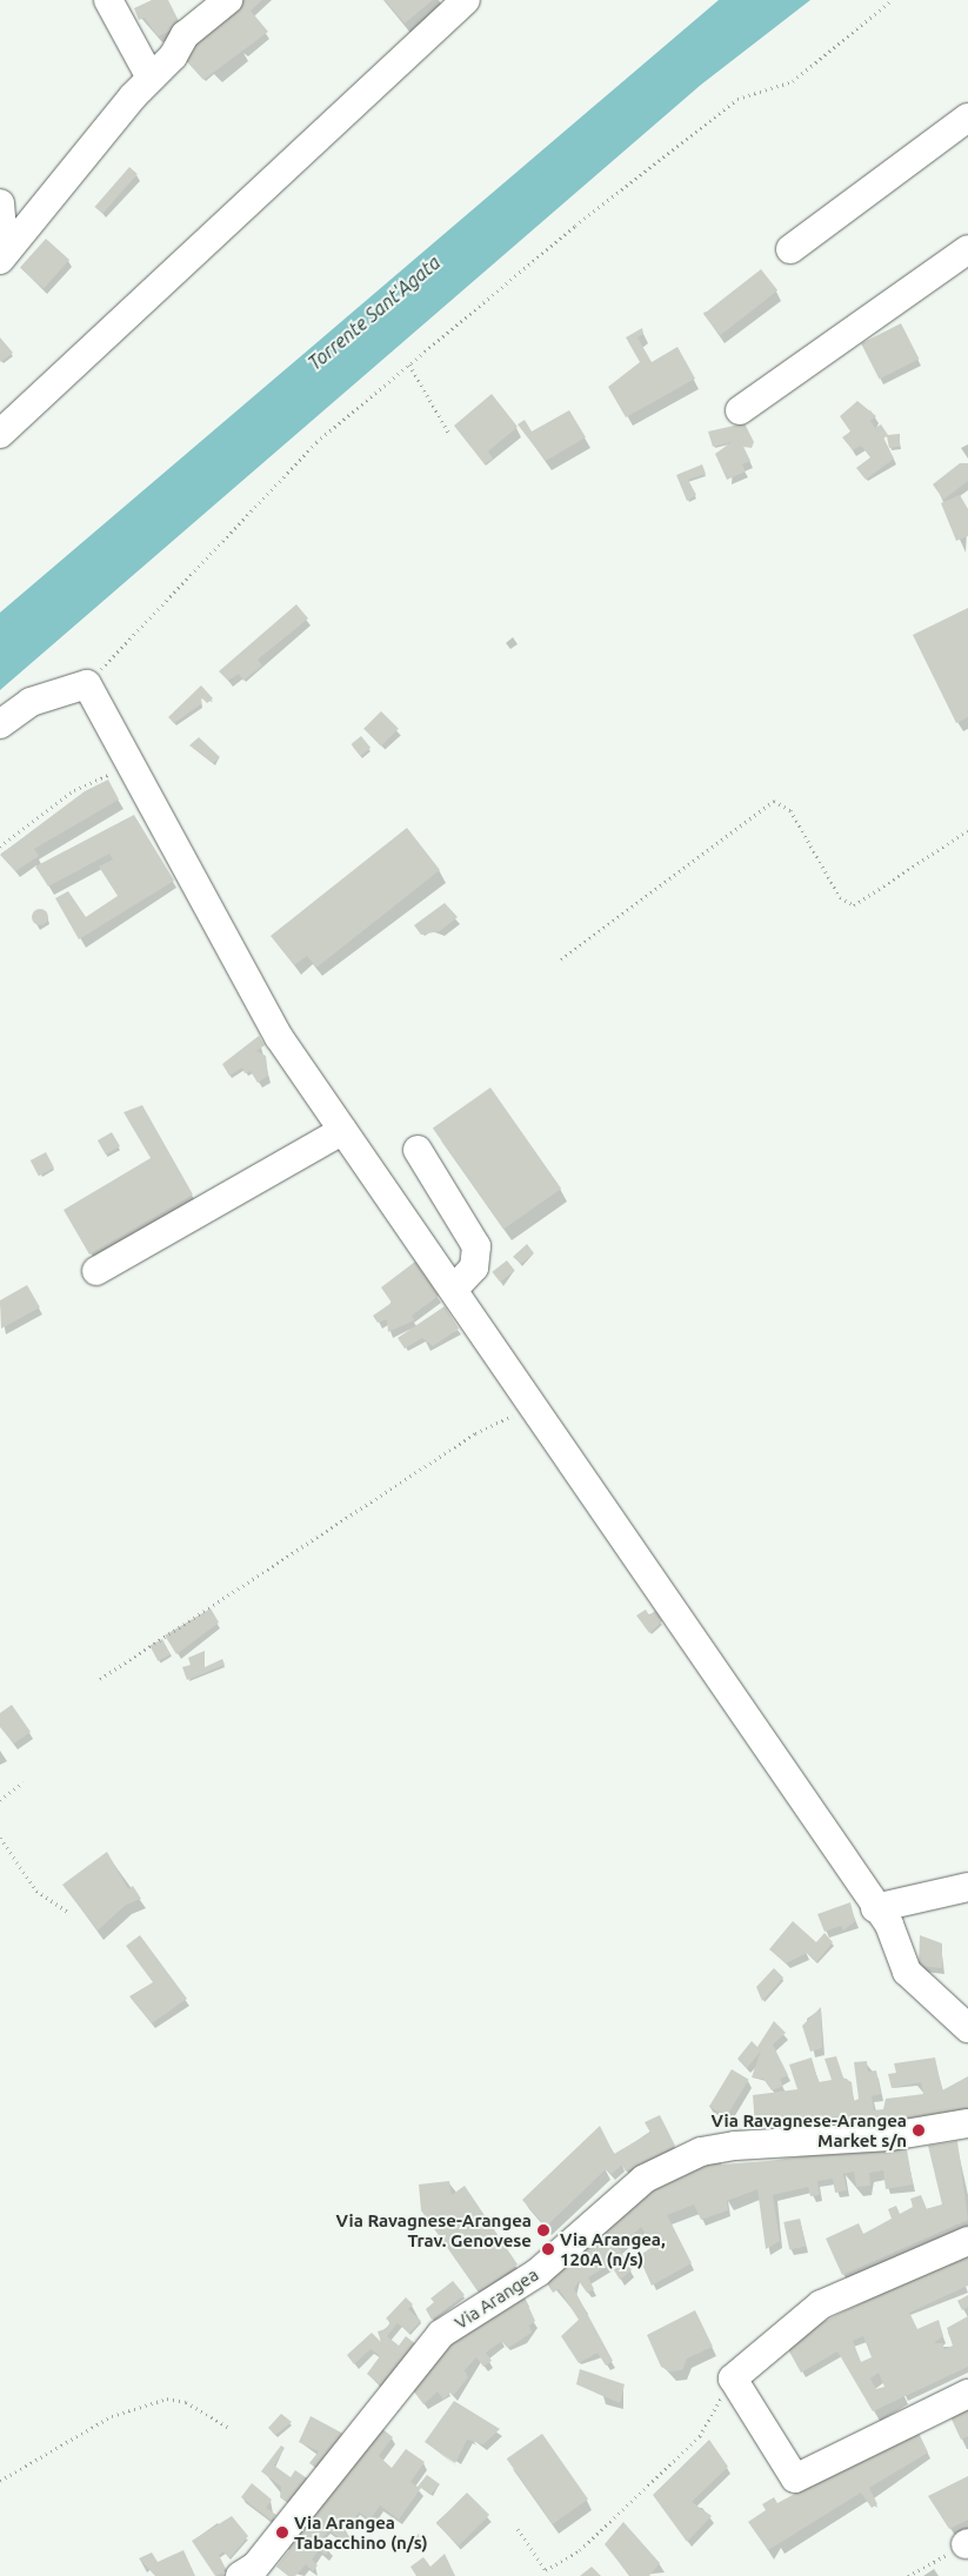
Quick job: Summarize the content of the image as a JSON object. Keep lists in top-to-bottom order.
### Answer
{
  "streets": {
    "street": ["Via Arangea"]
  },
  "water": ["Torrente Sant'Agata"],
  "places": [
    "Via Ravagnese-Arangea Market s/n",
    "Via Ravagnese-Arangea Trav. Genovese",
    "Via Arangea, 120A (n/s)",
    "Via Arangea Tabacchino (n/s)"
  ]
}
